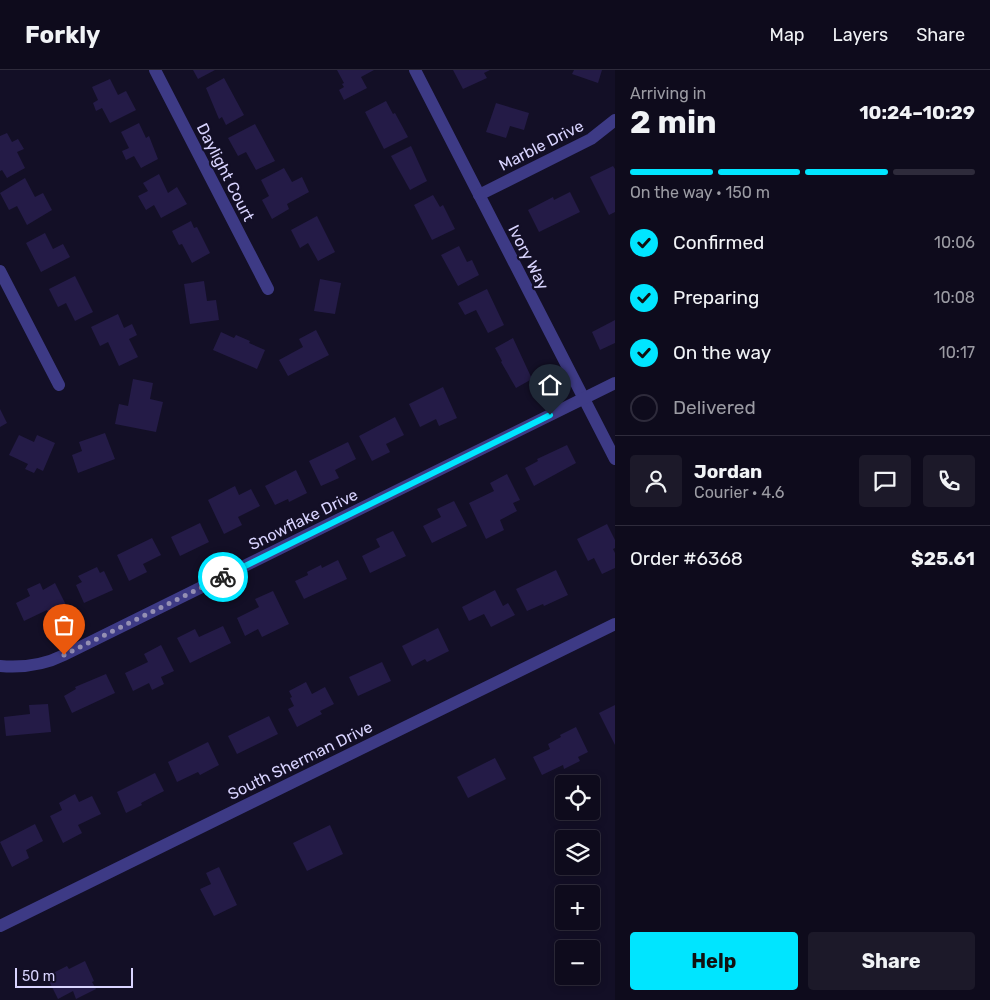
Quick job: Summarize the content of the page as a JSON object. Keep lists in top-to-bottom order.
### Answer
{
  "streets": {
    "street": [
      "Marble Drive",
      "Daylight Court",
      "Ivory Way",
      "Snowflake Drive",
      "South Sherman Drive"
    ]
  },
  "crossings": [
    ["Marble Drive", "Ivory Way"],
    ["Ivory Way", "Snowflake Drive"]
  ],
  "scale_bar": "50 m",
  "page": {
    "header": "Forkly",
    "nav": ["Map", "Layers", "Share"],
    "heading": ["2 min", "Arriving in", "10:24–10:29"],
    "panel": [
      "Jordan",
      "Courier · 4.6",
      "Order #6368",
      "$25.61"
    ],
    "bar": "On the way · 150 m",
    "list": [
      ["Confirmed", "10:06"],
      ["Preparing", "10:08"],
      ["On the way", "10:17"],
      "Delivered"
    ],
    "map_buttons": ["+", "−"],
    "buttons": ["Help", "Share"],
    "scale": "50 m"
  }
}
